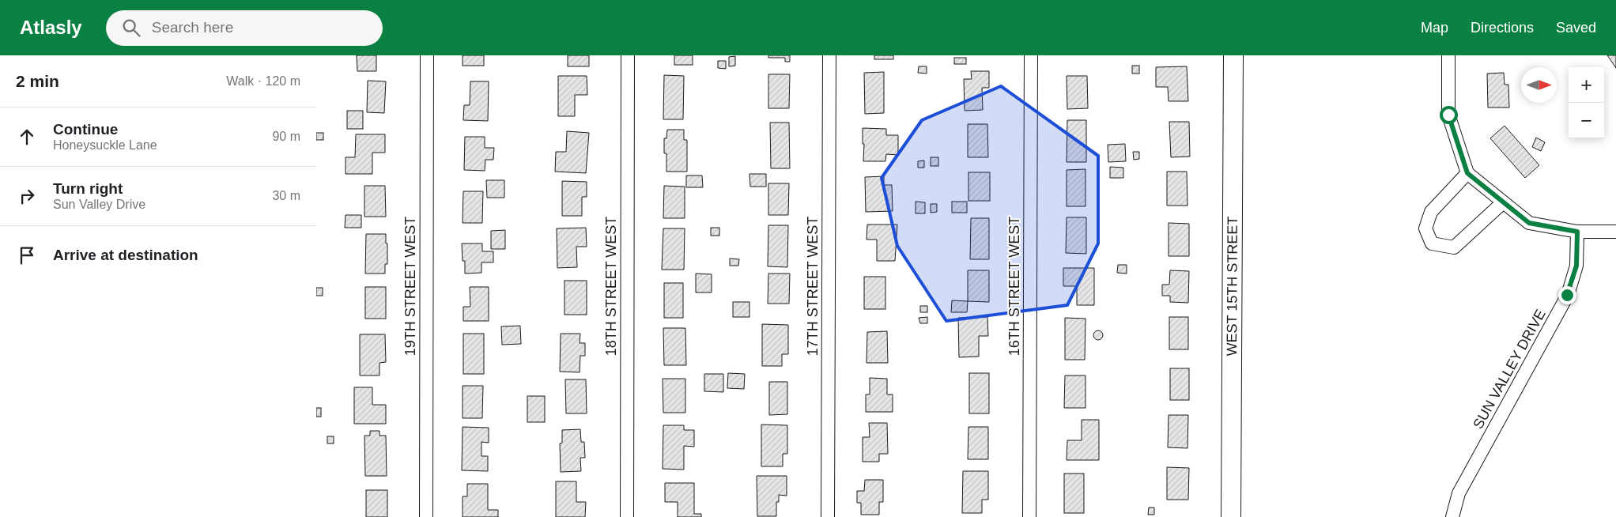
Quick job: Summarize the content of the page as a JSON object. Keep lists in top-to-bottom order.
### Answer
{
  "streets": {
    "street": [
      "19TH STREET WEST",
      "18TH STREET WEST",
      "17TH STREET WEST",
      "16TH STREET WEST",
      "WEST 15TH STREET",
      "SUN VALLEY DRIVE"
    ]
  },
  "north": "right",
  "page": {
    "header": "Atlasly",
    "search": "Search here",
    "nav": ["Map", "Directions", "Saved"],
    "heading": ["2 min", "Walk · 120 m"],
    "map_buttons": ["+", "−"],
    "list": [
      ["Continue", "Honeysuckle Lane", "90 m"],
      ["Turn right", "Sun Valley Drive", "30 m"],
      "Arrive at destination"
    ]
  }
}
